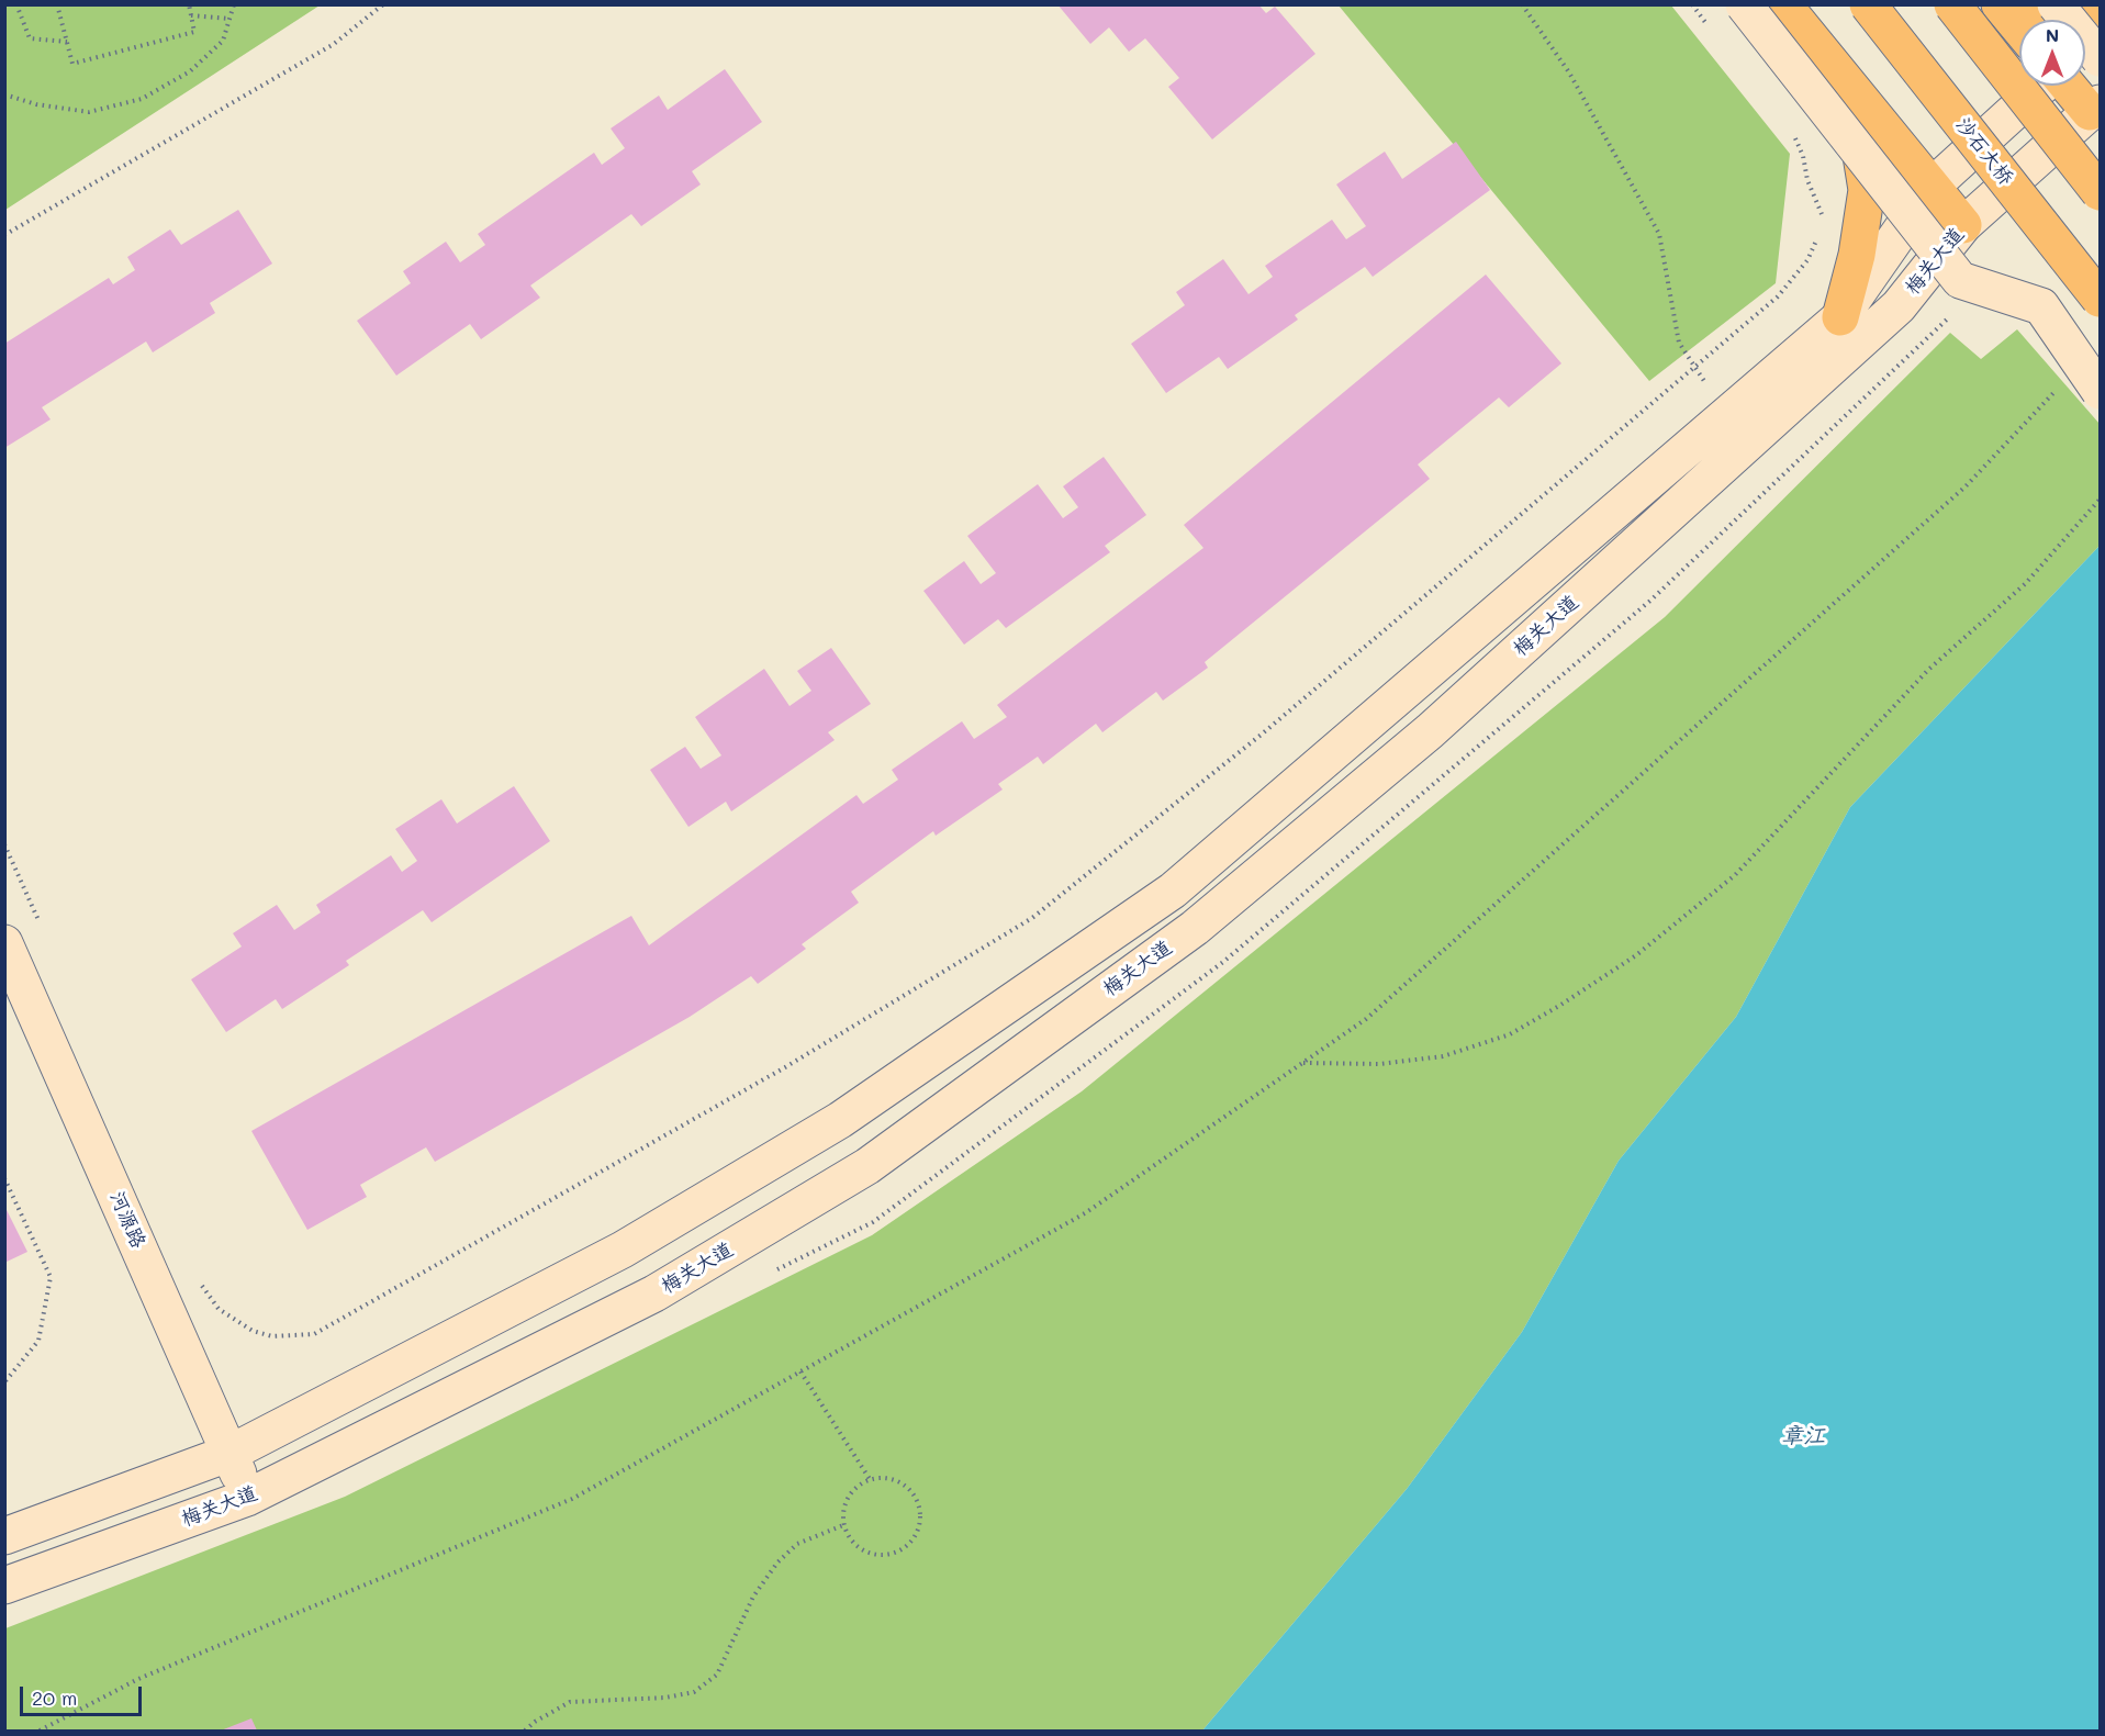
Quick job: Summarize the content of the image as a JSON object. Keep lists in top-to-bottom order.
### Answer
{
  "streets": {
    "main road": ["沙石大桥", "梅关大道", "河源路"]
  },
  "crossings": [
    ["梅关大道", "河源路"]
  ],
  "water": ["章江"],
  "scale_bar": "20 m",
  "north": "top"
}
